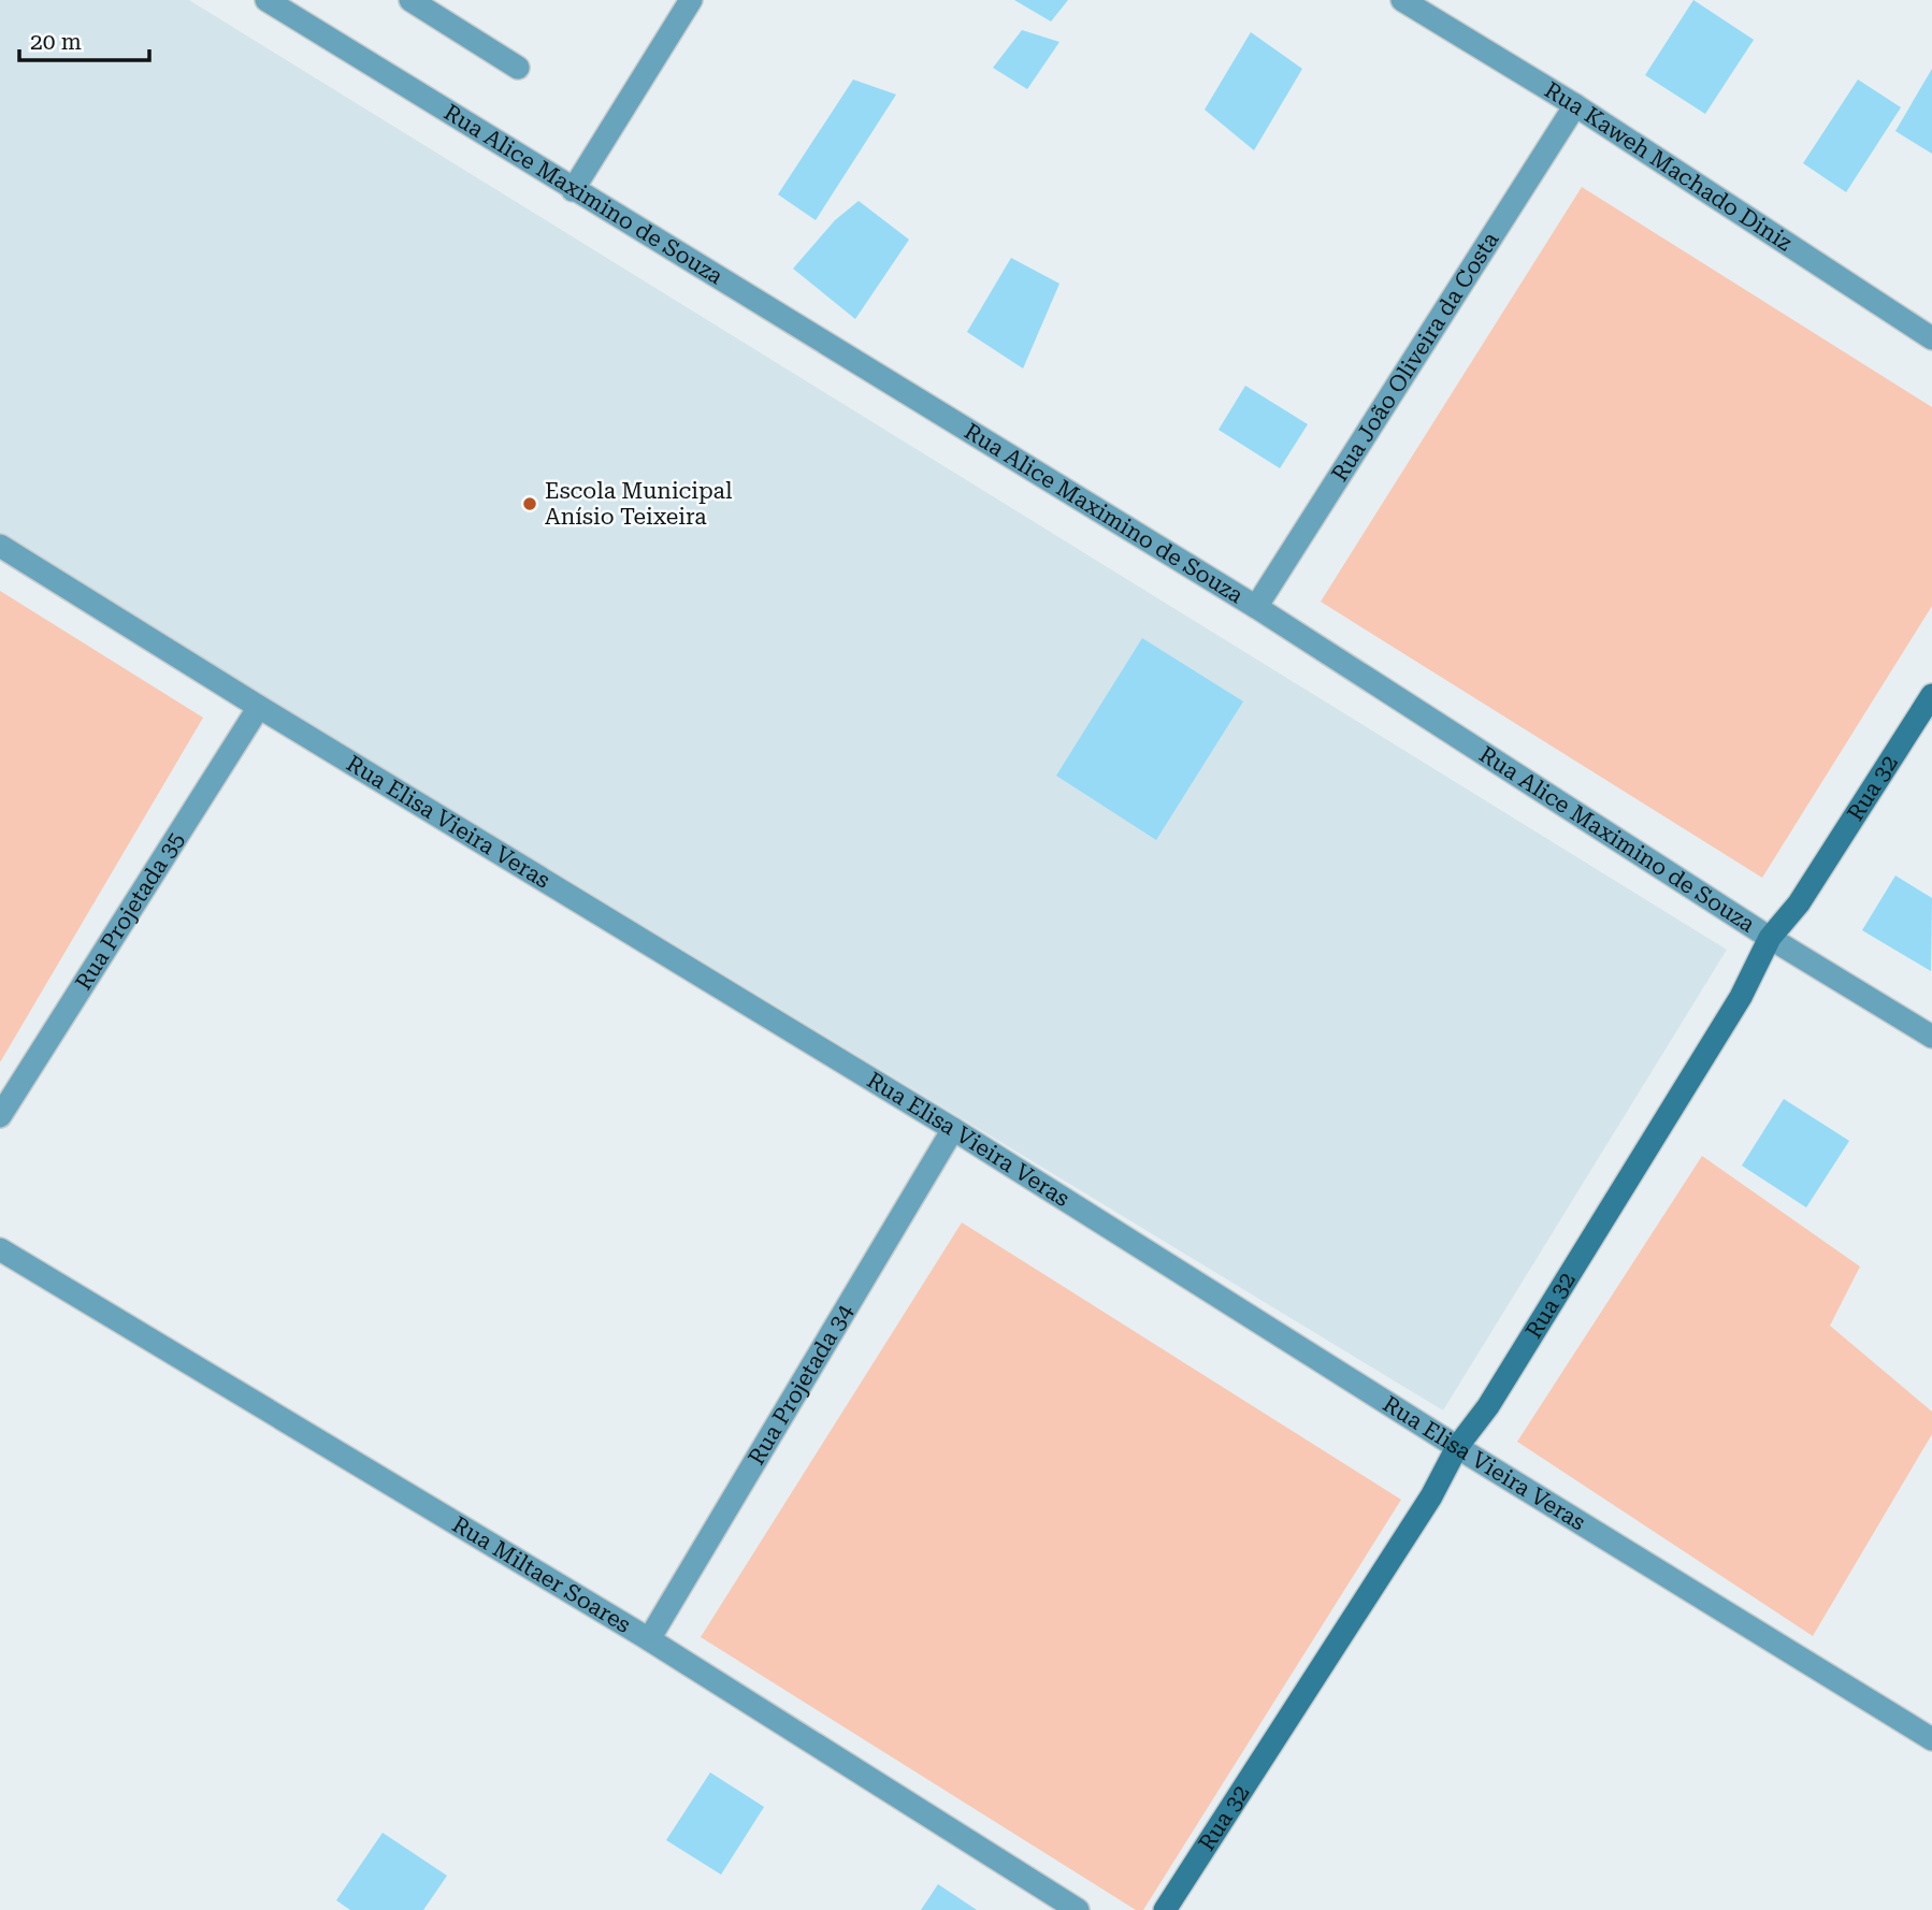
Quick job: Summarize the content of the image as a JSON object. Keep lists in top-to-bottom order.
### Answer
{
  "streets": {
    "main road": ["Rua 32"],
    "street": [
      "Rua Kaweh Machado Diniz",
      "Rua Alice Maximino de Souza",
      "Rua João Oliveira da Costa",
      "Rua Elisa Vieira Veras",
      "Rua Projetada 35",
      "Rua Projetada 34",
      "Rua Miltaer Soares"
    ]
  },
  "crossings": [
    ["Rua Kaweh Machado Diniz", "Rua João Oliveira da Costa"],
    ["Rua Alice Maximino de Souza", "Rua João Oliveira da Costa"],
    ["Rua Alice Maximino de Souza", "Rua 32"],
    ["Rua 32", "Rua Elisa Vieira Veras"],
    ["Rua Elisa Vieira Veras", "Rua Projetada 35"],
    ["Rua Elisa Vieira Veras", "Rua Projetada 34"],
    ["Rua Projetada 34", "Rua Miltaer Soares"]
  ],
  "places": ["Escola Municipal Anísio Teixeira"],
  "scale_bar": "20 m"
}
